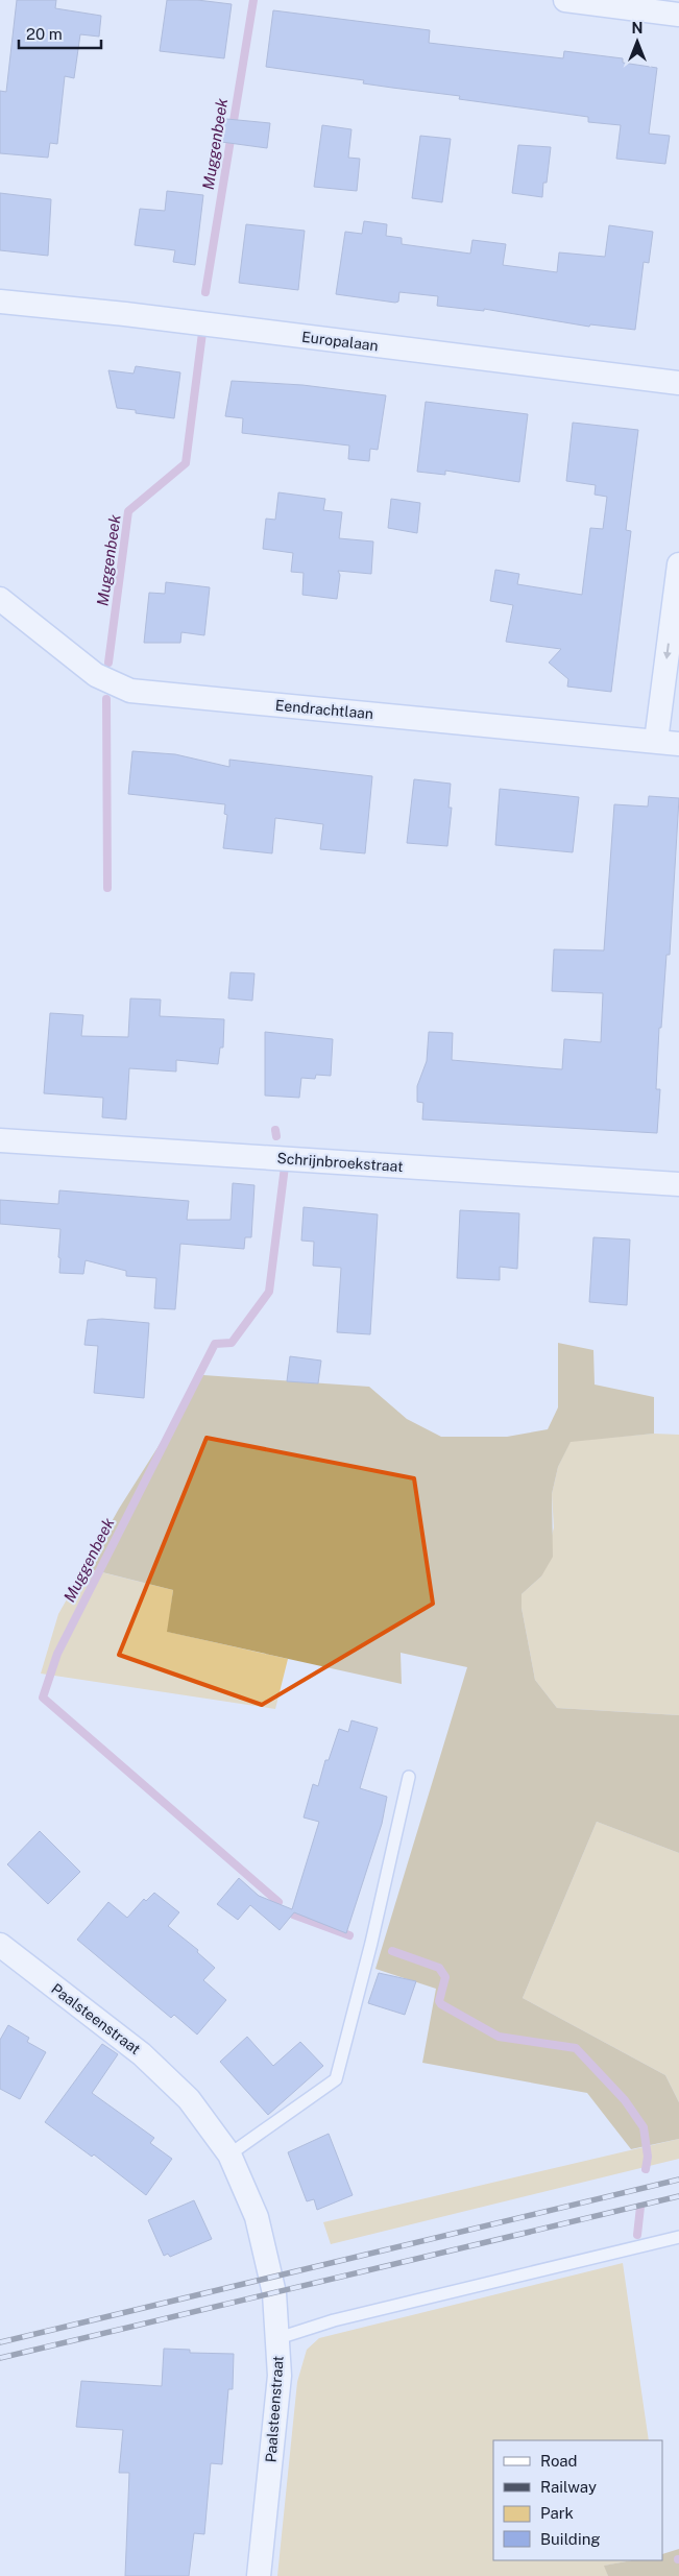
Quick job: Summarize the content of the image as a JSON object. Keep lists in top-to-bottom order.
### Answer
{
  "streets": {
    "street": [
      "Europalaan",
      "Eendrachtlaan",
      "Schrijnbroekstraat",
      "Paalsteenstraat"
    ]
  },
  "water": ["Muggenbeek"],
  "legend": [
    "Road",
    "Railway",
    "Park",
    "Building"
  ],
  "scale_bar": "20 m",
  "north": "top"
}
